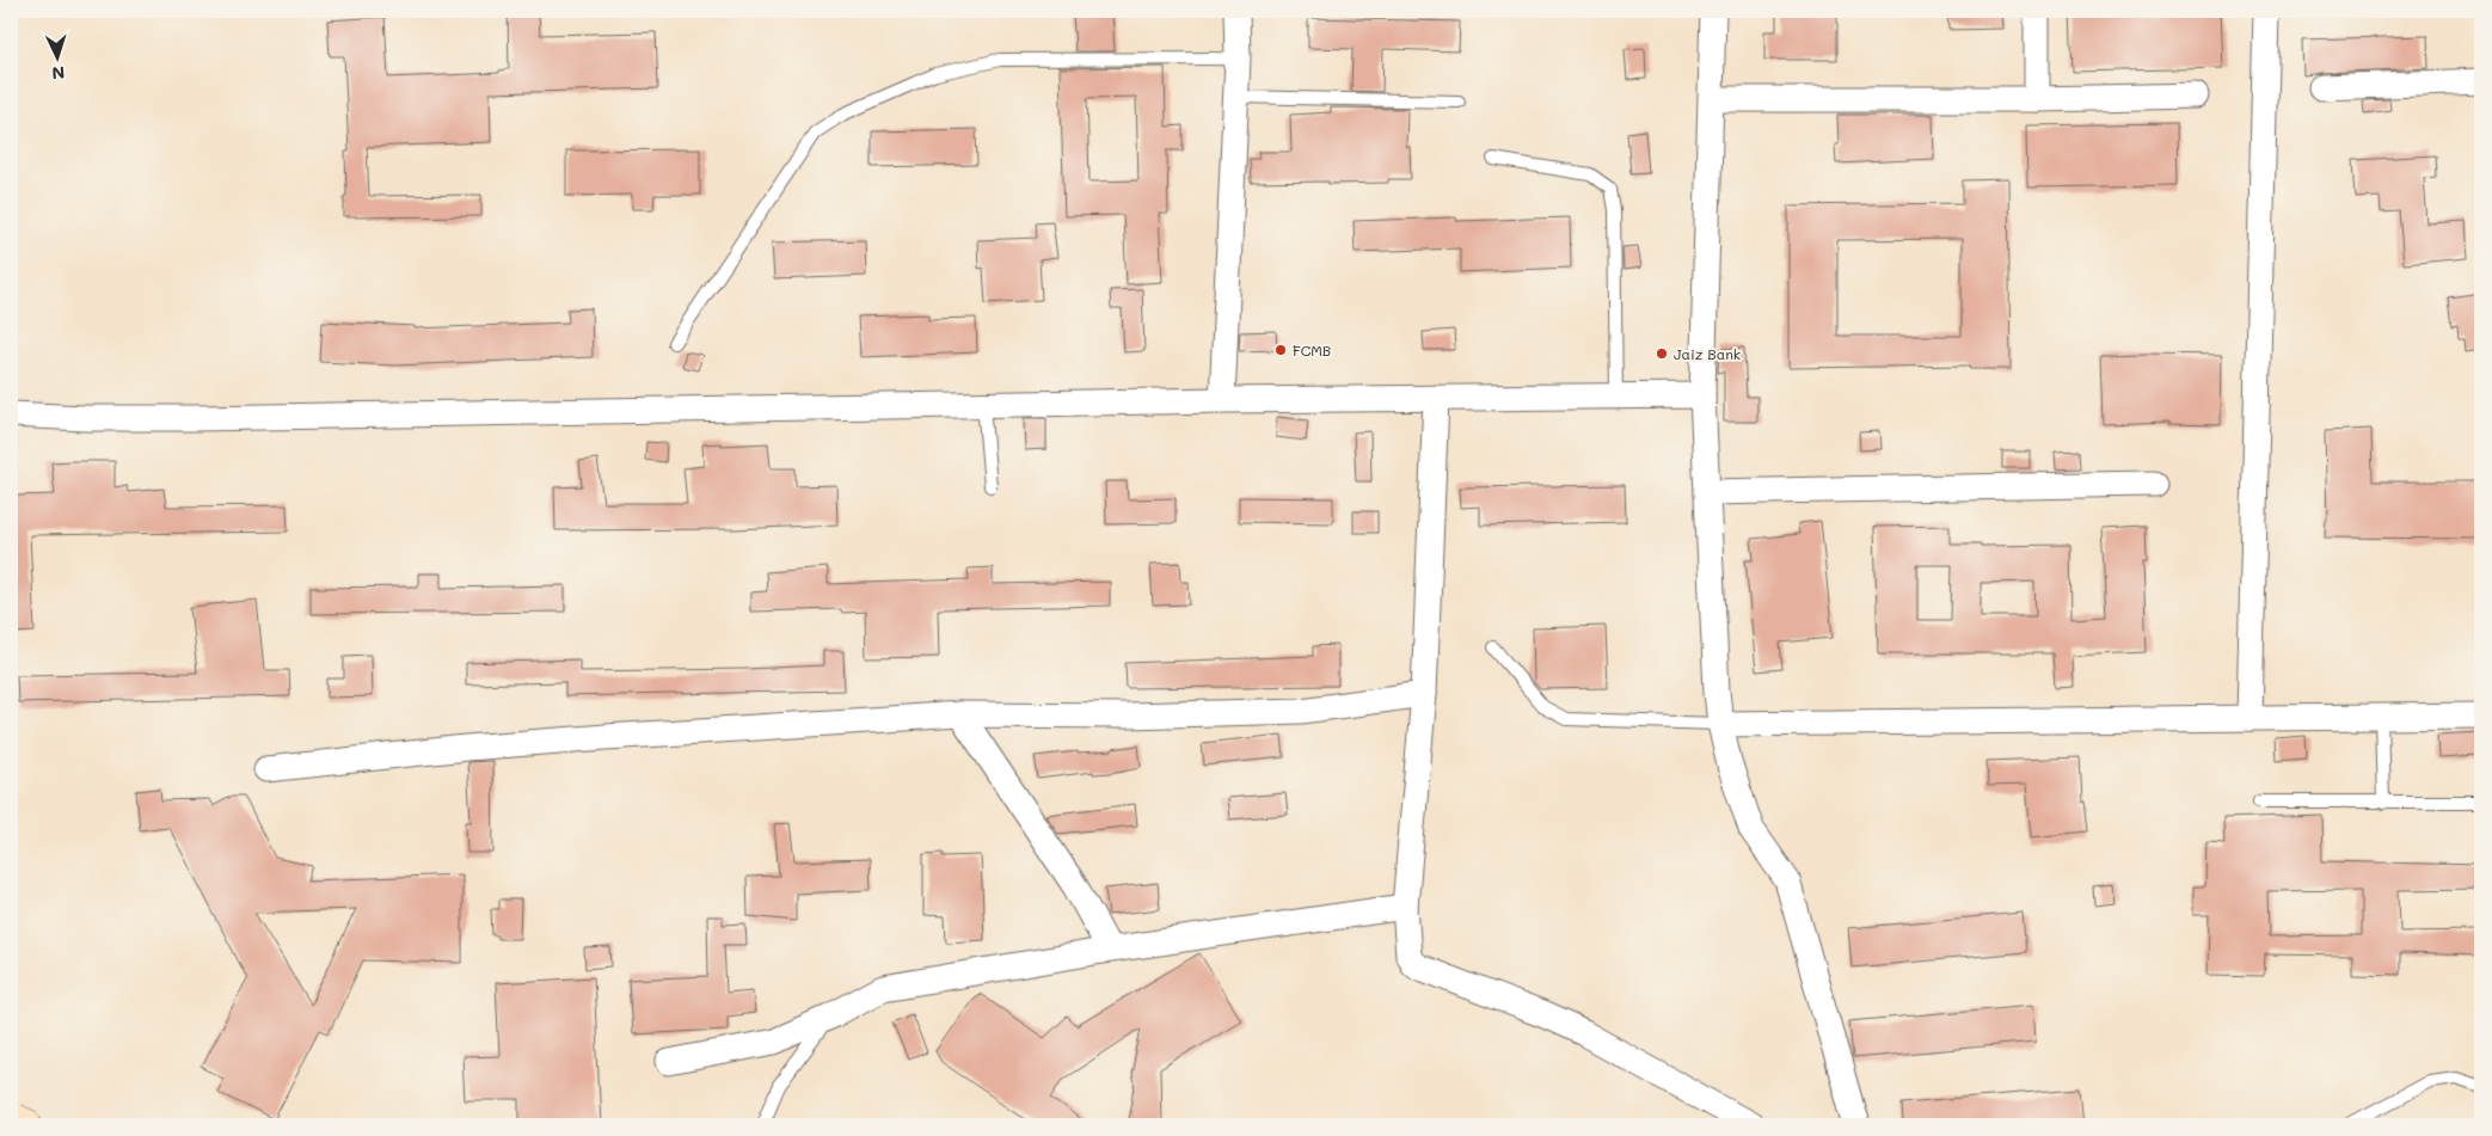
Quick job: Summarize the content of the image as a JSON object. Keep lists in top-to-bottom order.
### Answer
{
  "places": ["FCMB", "Jaiz Bank"],
  "north": "bottom"
}
